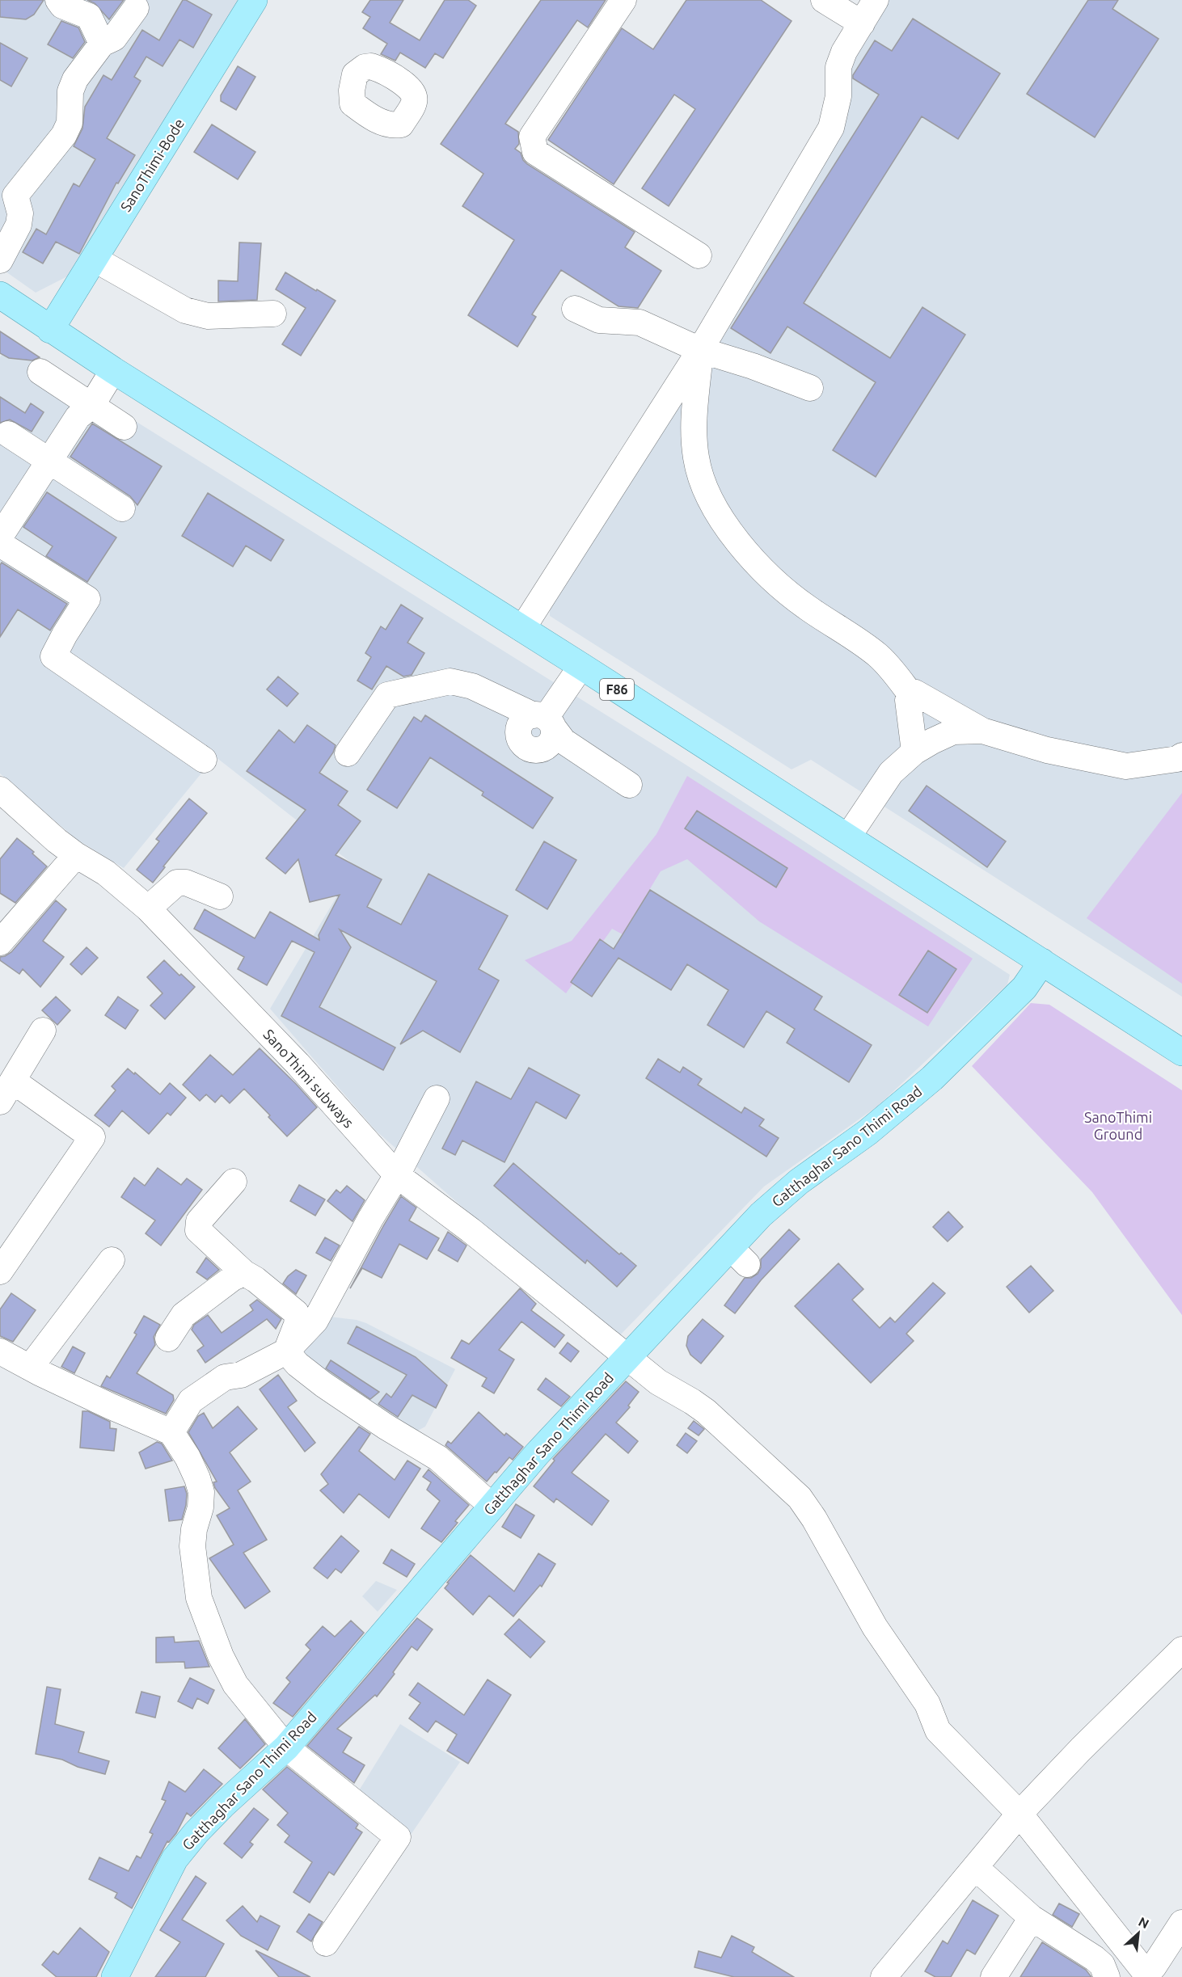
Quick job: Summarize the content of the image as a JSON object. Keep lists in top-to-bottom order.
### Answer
{
  "streets": {
    "main road": ["SanoThimi-Bode", "F86", "Gatthaghar Sano Thimi Road"],
    "street": ["SanoThimi subways"]
  },
  "crossings": [
    ["SanoThimi-Bode", "F86"],
    ["F86", "Gatthaghar Sano Thimi Road"],
    ["SanoThimi subways", "Gatthaghar Sano Thimi Road"]
  ],
  "parks": ["SanoThimi Ground"],
  "north": "top right"
}
